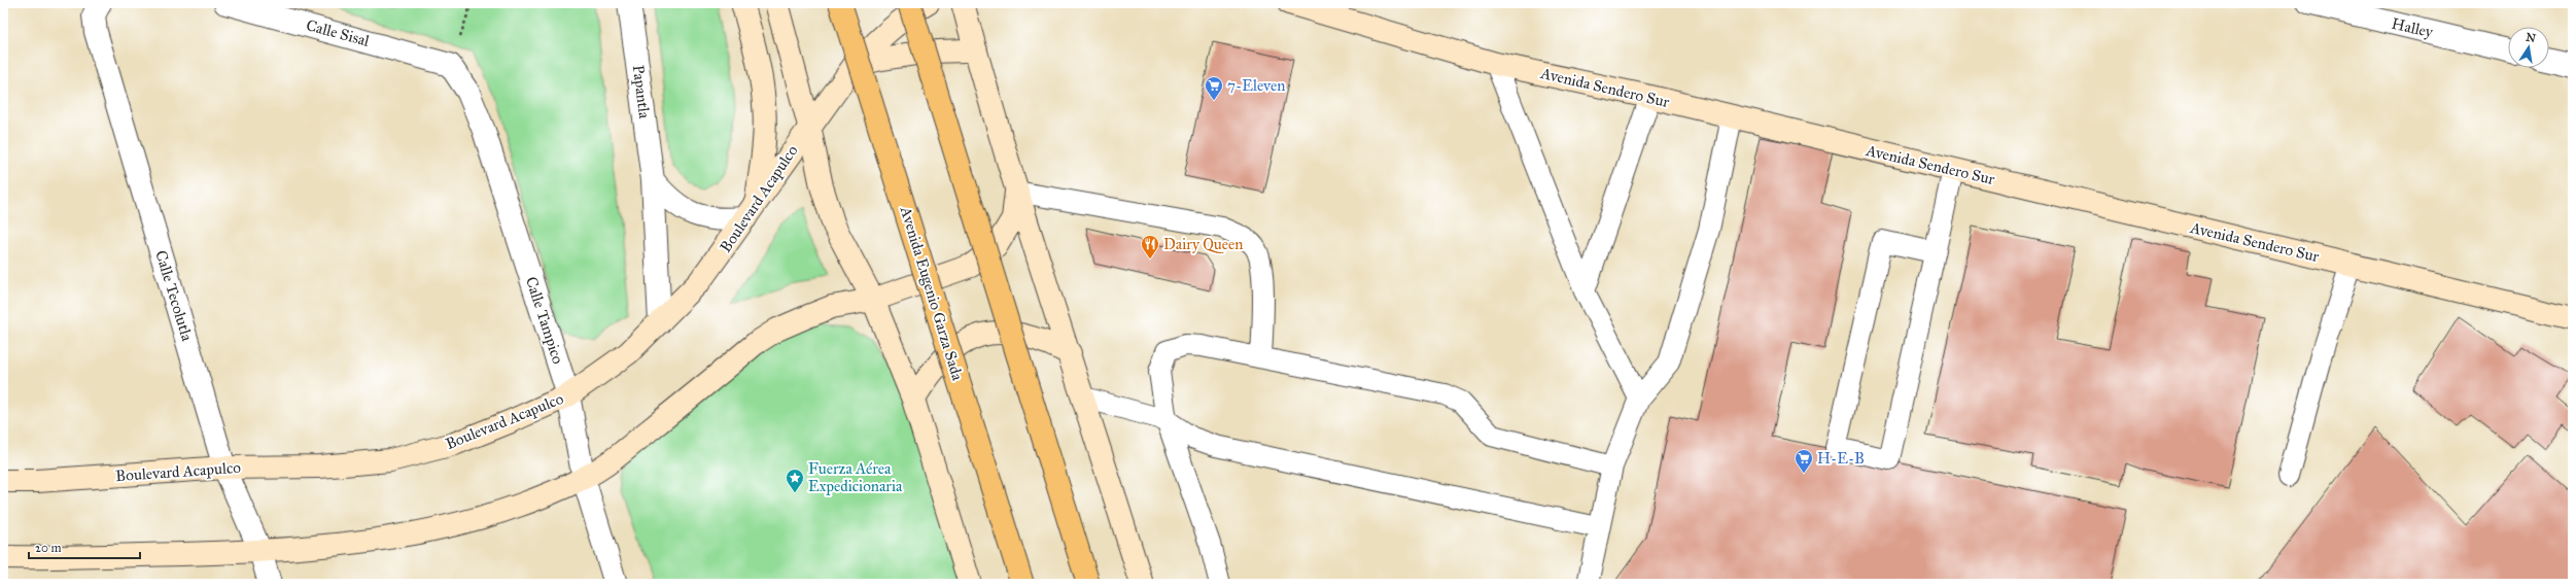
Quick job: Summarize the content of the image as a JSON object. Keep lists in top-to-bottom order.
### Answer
{
  "streets": {
    "highway": ["Avenida Eugenio Garza Sada"],
    "main road": ["Avenida Sendero Sur", "Boulevard Acapulco"],
    "street": [
      "Halley",
      "Calle Sisal",
      "Papantla",
      "Calle Tecolutla",
      "Calle Tampico"
    ]
  },
  "crossings": [
    ["Calle Sisal", "Calle Tampico"],
    ["Papantla", "Boulevard Acapulco"],
    ["Boulevard Acapulco", "Calle Tecolutla"],
    ["Boulevard Acapulco", "Calle Tampico"]
  ],
  "places": {
    "supermarket": ["7-Eleven", "H-E-B"],
    "restaurant": ["Dairy Queen"],
    "place": ["Fuerza Aérea Expedicionaria"]
  },
  "scale_bar": "20 m",
  "north": "top"
}
